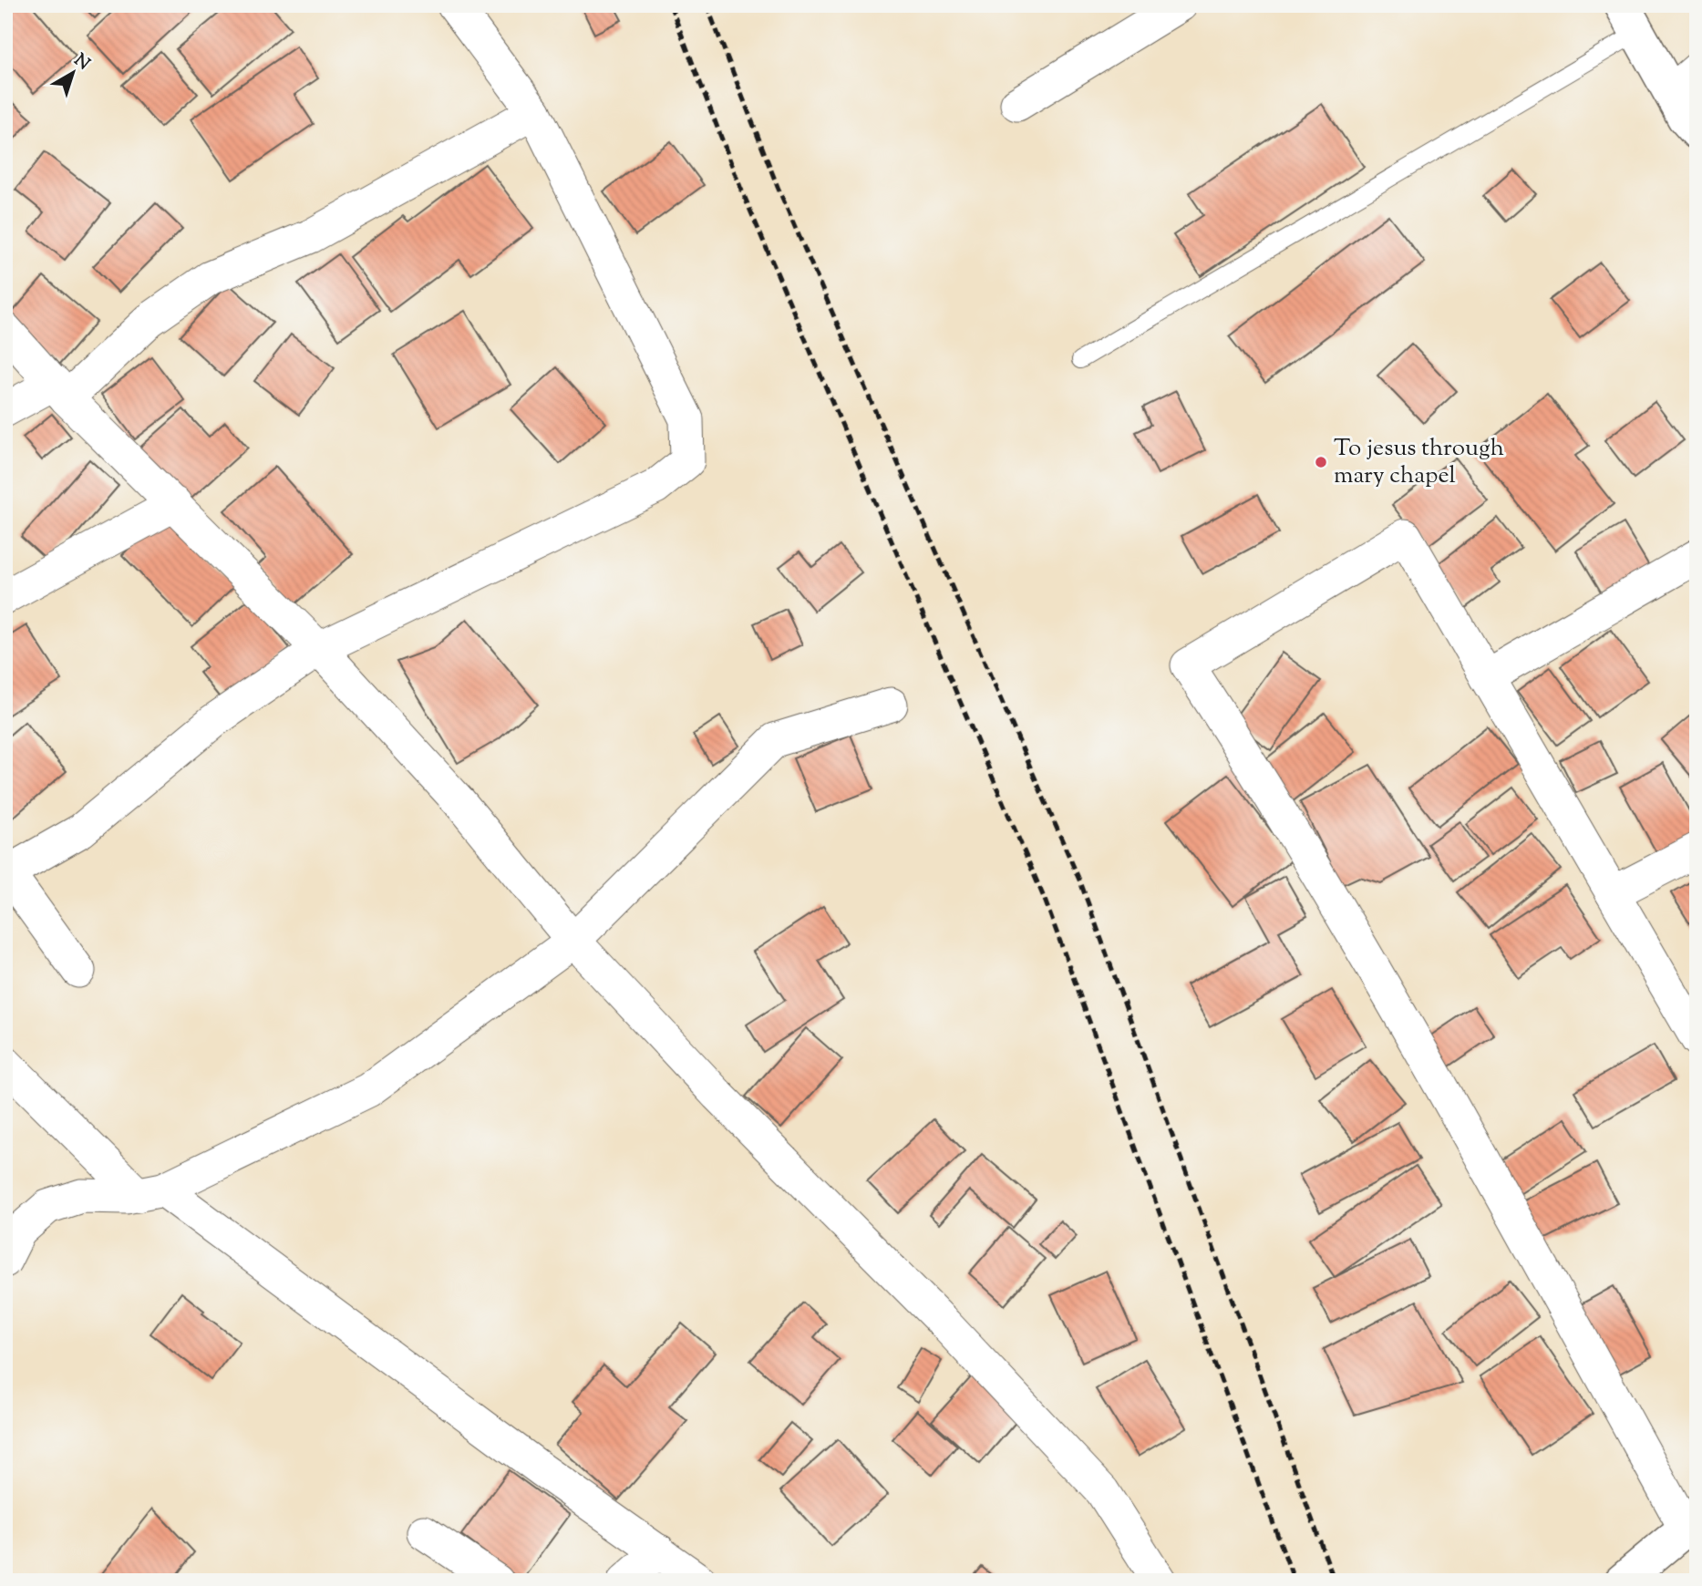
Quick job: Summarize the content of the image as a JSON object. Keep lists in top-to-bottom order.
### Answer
{
  "places": ["To jesus through mary chapel"],
  "north": "top right"
}
